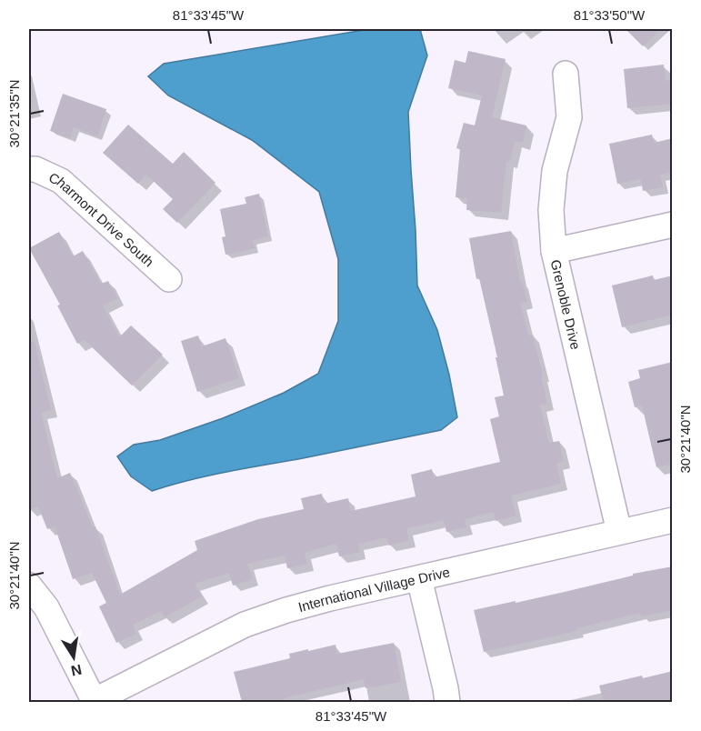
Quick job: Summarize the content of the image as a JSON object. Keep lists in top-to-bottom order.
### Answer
{
  "streets": {
    "street": ["Charmont Drive South", "Grenoble Drive", "International Village Drive"]
  },
  "crossings": [
    ["Grenoble Drive", "International Village Drive"]
  ],
  "north": "bottom",
  "coordinates": [
    "81°33'45\"W",
    "81°33'50\"W",
    "30°21'35\"N",
    "30°21'40\"N"
  ]
}
